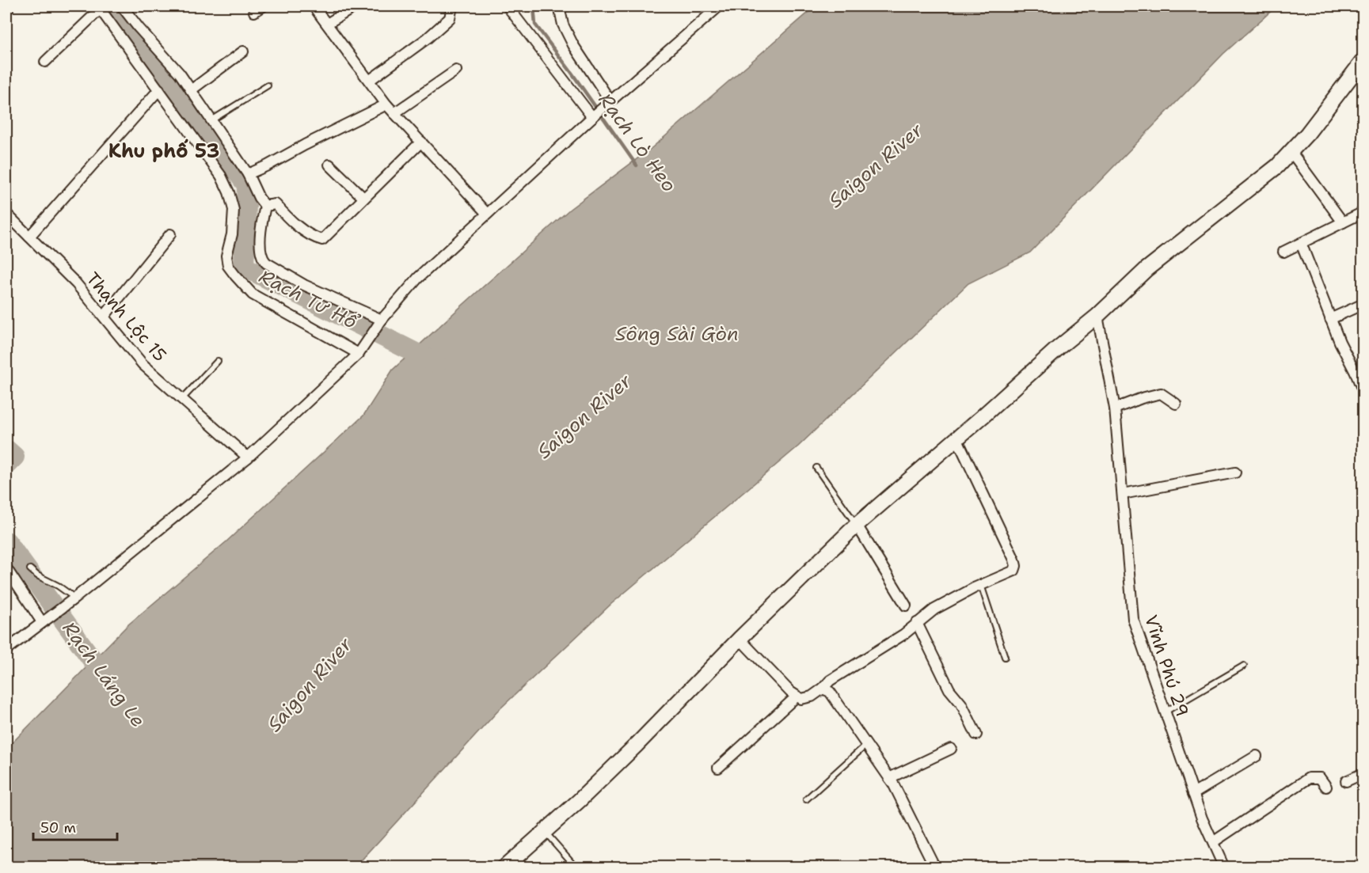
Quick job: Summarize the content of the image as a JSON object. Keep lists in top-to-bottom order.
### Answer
{
  "streets": {
    "street": ["Thạnh Lộc 15", "Vĩnh Phú 29"]
  },
  "districts": ["Khu phố 53"],
  "water": [
    "Rạch Lò Heo",
    "Saigon River",
    "Rạch Tư Hổ",
    "Sông Sài Gòn",
    "Rạch Láng Le"
  ],
  "scale_bar": "50 m"
}
